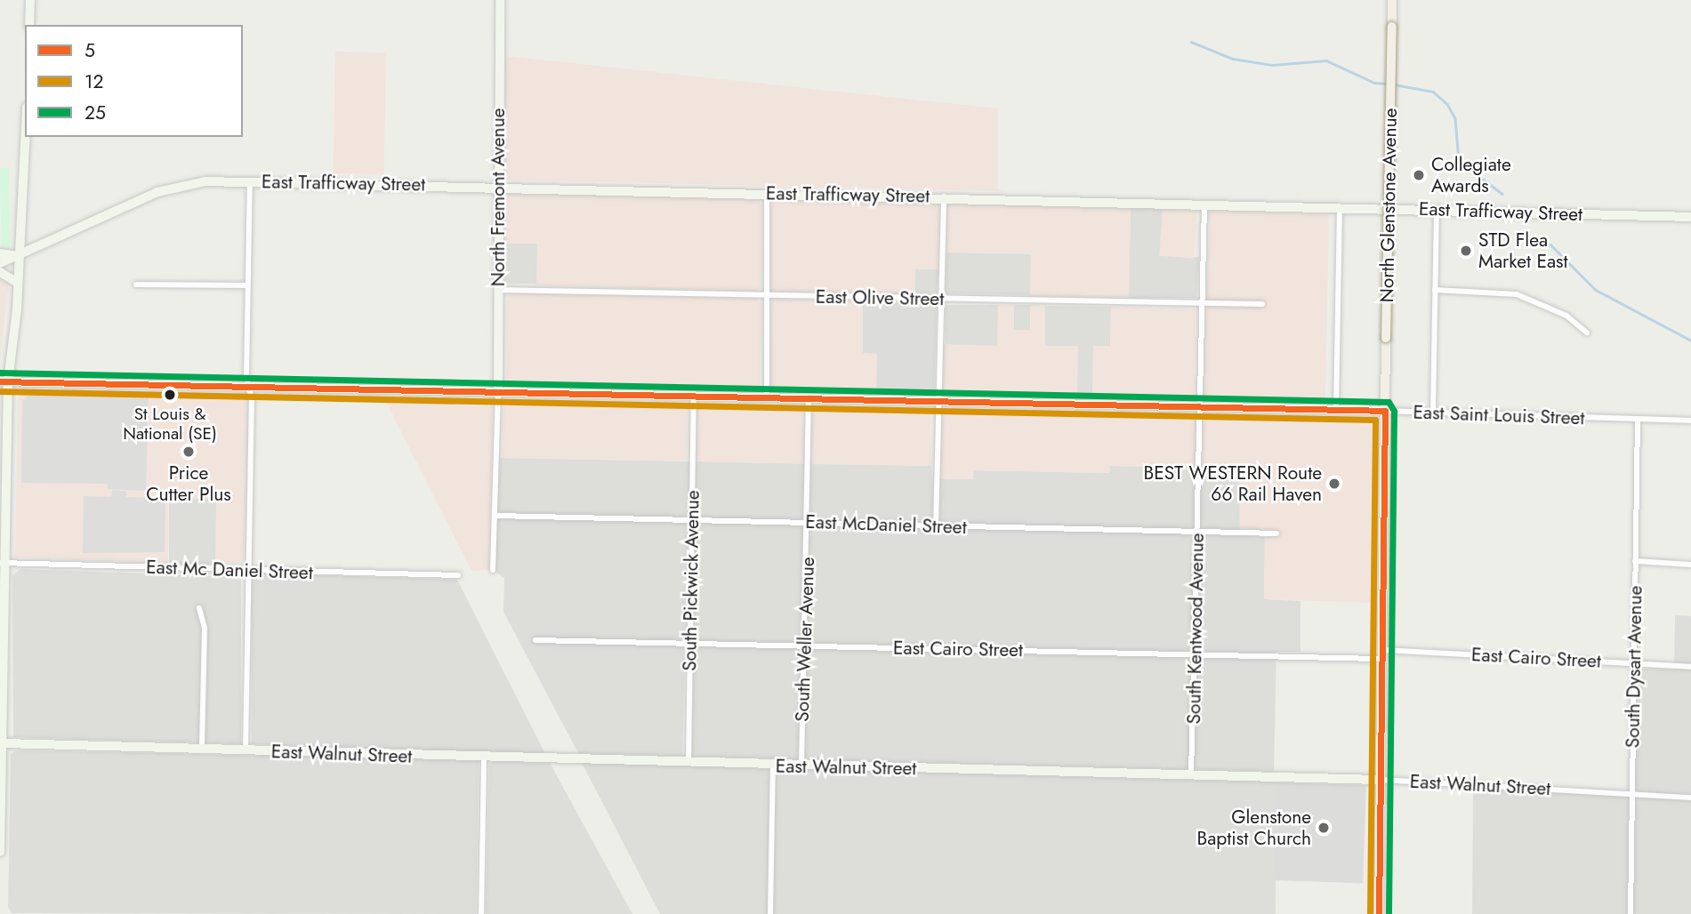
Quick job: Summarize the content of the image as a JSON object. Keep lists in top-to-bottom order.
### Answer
{
  "streets": {
    "main road": [
      "East Trafficway Street",
      "North Fremont Avenue",
      "North Glenstone Avenue",
      "East Saint Louis Street",
      "East Walnut Street"
    ],
    "street": [
      "East Olive Street",
      "East McDaniel Street",
      "East Mc Daniel Street",
      "South Pickwick Avenue",
      "South Kentwood Avenue",
      "South Weller Avenue",
      "East Cairo Street",
      "South Dysart Avenue"
    ]
  },
  "crossings": [
    ["East Trafficway Street", "North Fremont Avenue"],
    ["East Trafficway Street", "South Kentwood Avenue"],
    ["North Fremont Avenue", "East Olive Street"],
    ["North Fremont Avenue", "East Saint Louis Street"],
    ["North Glenstone Avenue", "East Saint Louis Street"],
    ["North Glenstone Avenue", "East Cairo Street"],
    ["North Glenstone Avenue", "East Walnut Street"],
    ["East Olive Street", "South Kentwood Avenue"],
    ["East Saint Louis Street", "South Pickwick Avenue"],
    ["East Saint Louis Street", "South Kentwood Avenue"],
    ["East Saint Louis Street", "South Weller Avenue"],
    ["East Saint Louis Street", "South Dysart Avenue"],
    ["East McDaniel Street", "South Pickwick Avenue"],
    ["East McDaniel Street", "South Kentwood Avenue"],
    ["East McDaniel Street", "South Weller Avenue"],
    ["South Pickwick Avenue", "East Cairo Street"],
    ["South Pickwick Avenue", "East Walnut Street"],
    ["South Kentwood Avenue", "East Cairo Street"],
    ["South Kentwood Avenue", "East Walnut Street"],
    ["South Weller Avenue", "East Cairo Street"],
    ["South Weller Avenue", "East Walnut Street"],
    ["East Cairo Street", "South Dysart Avenue"],
    ["South Dysart Avenue", "East Walnut Street"]
  ],
  "places": [
    "Collegiate Awards",
    "STD Flea Market East",
    "St Louis & National (SE)",
    "Price Cutter Plus",
    "BEST WESTERN Route 66 Rail Haven",
    "Glenstone Baptist Church"
  ],
  "lines": ["transit line 25", "transit line 5", "transit line 12"],
  "legend": ["5", "12", "25"]
}
